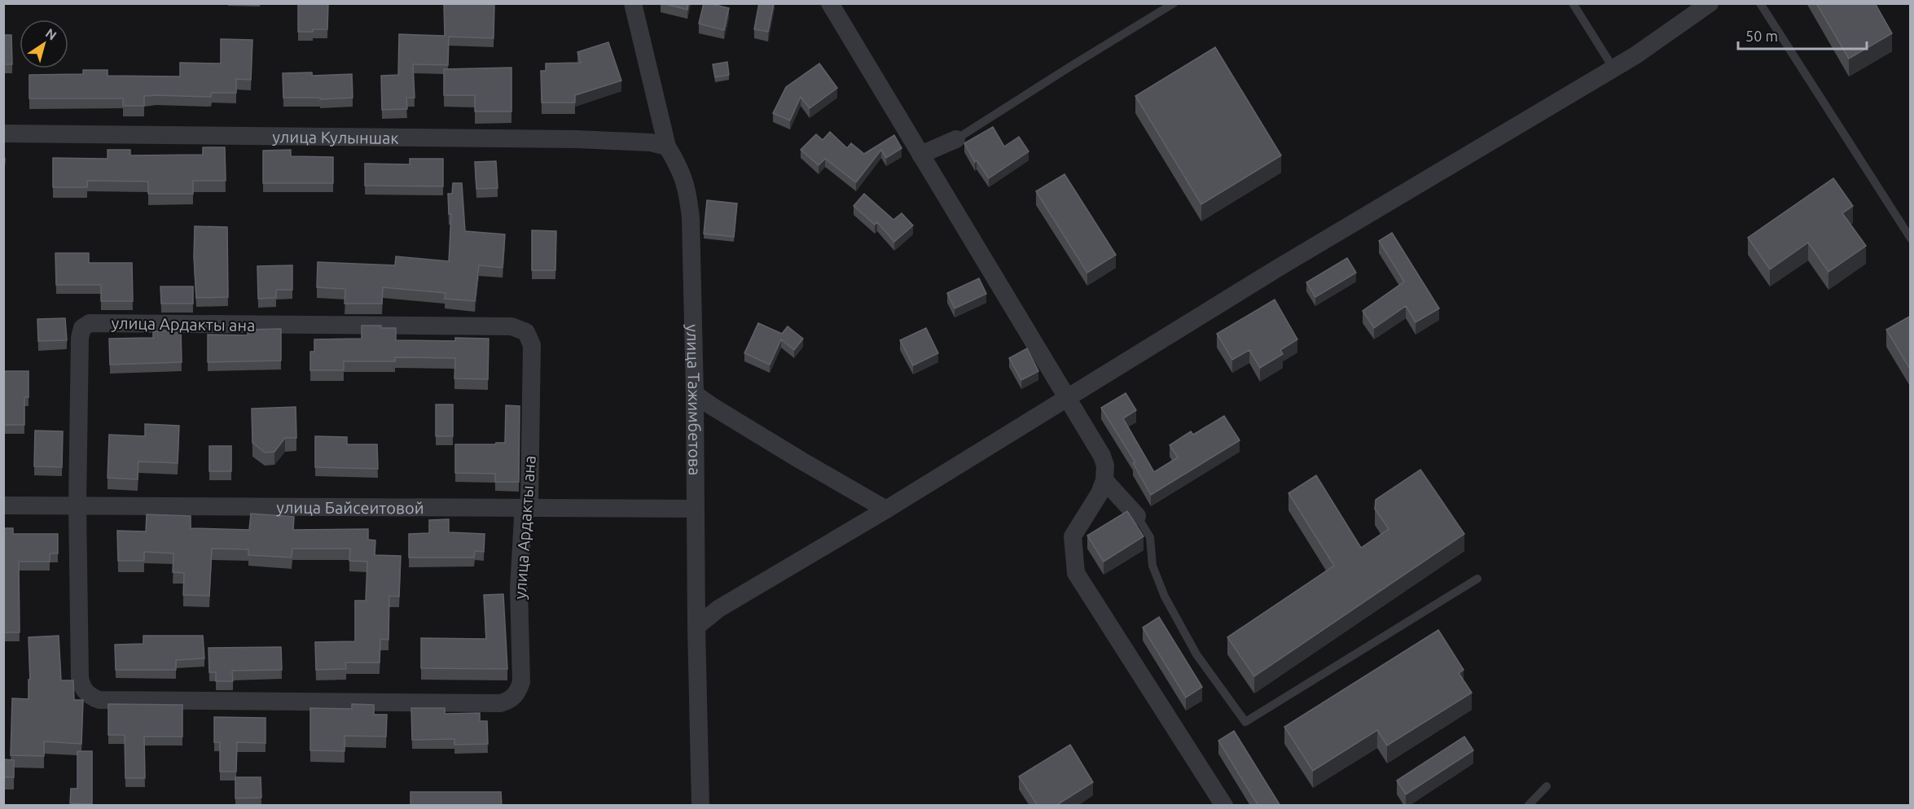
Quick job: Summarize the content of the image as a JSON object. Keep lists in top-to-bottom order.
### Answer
{
  "streets": {
    "street": [
      "улица Кулыншак",
      "улица Ардакты ана",
      "улица Тажимбетова",
      "улица Байсеитовой"
    ]
  },
  "crossings": [
    ["улица Кулыншак", "улица Тажимбетова"],
    ["улица Ардакты ана", "улица Байсеитовой"],
    ["улица Тажимбетова", "улица Байсеитовой"]
  ],
  "scale_bar": "50 m",
  "north": "top right"
}
